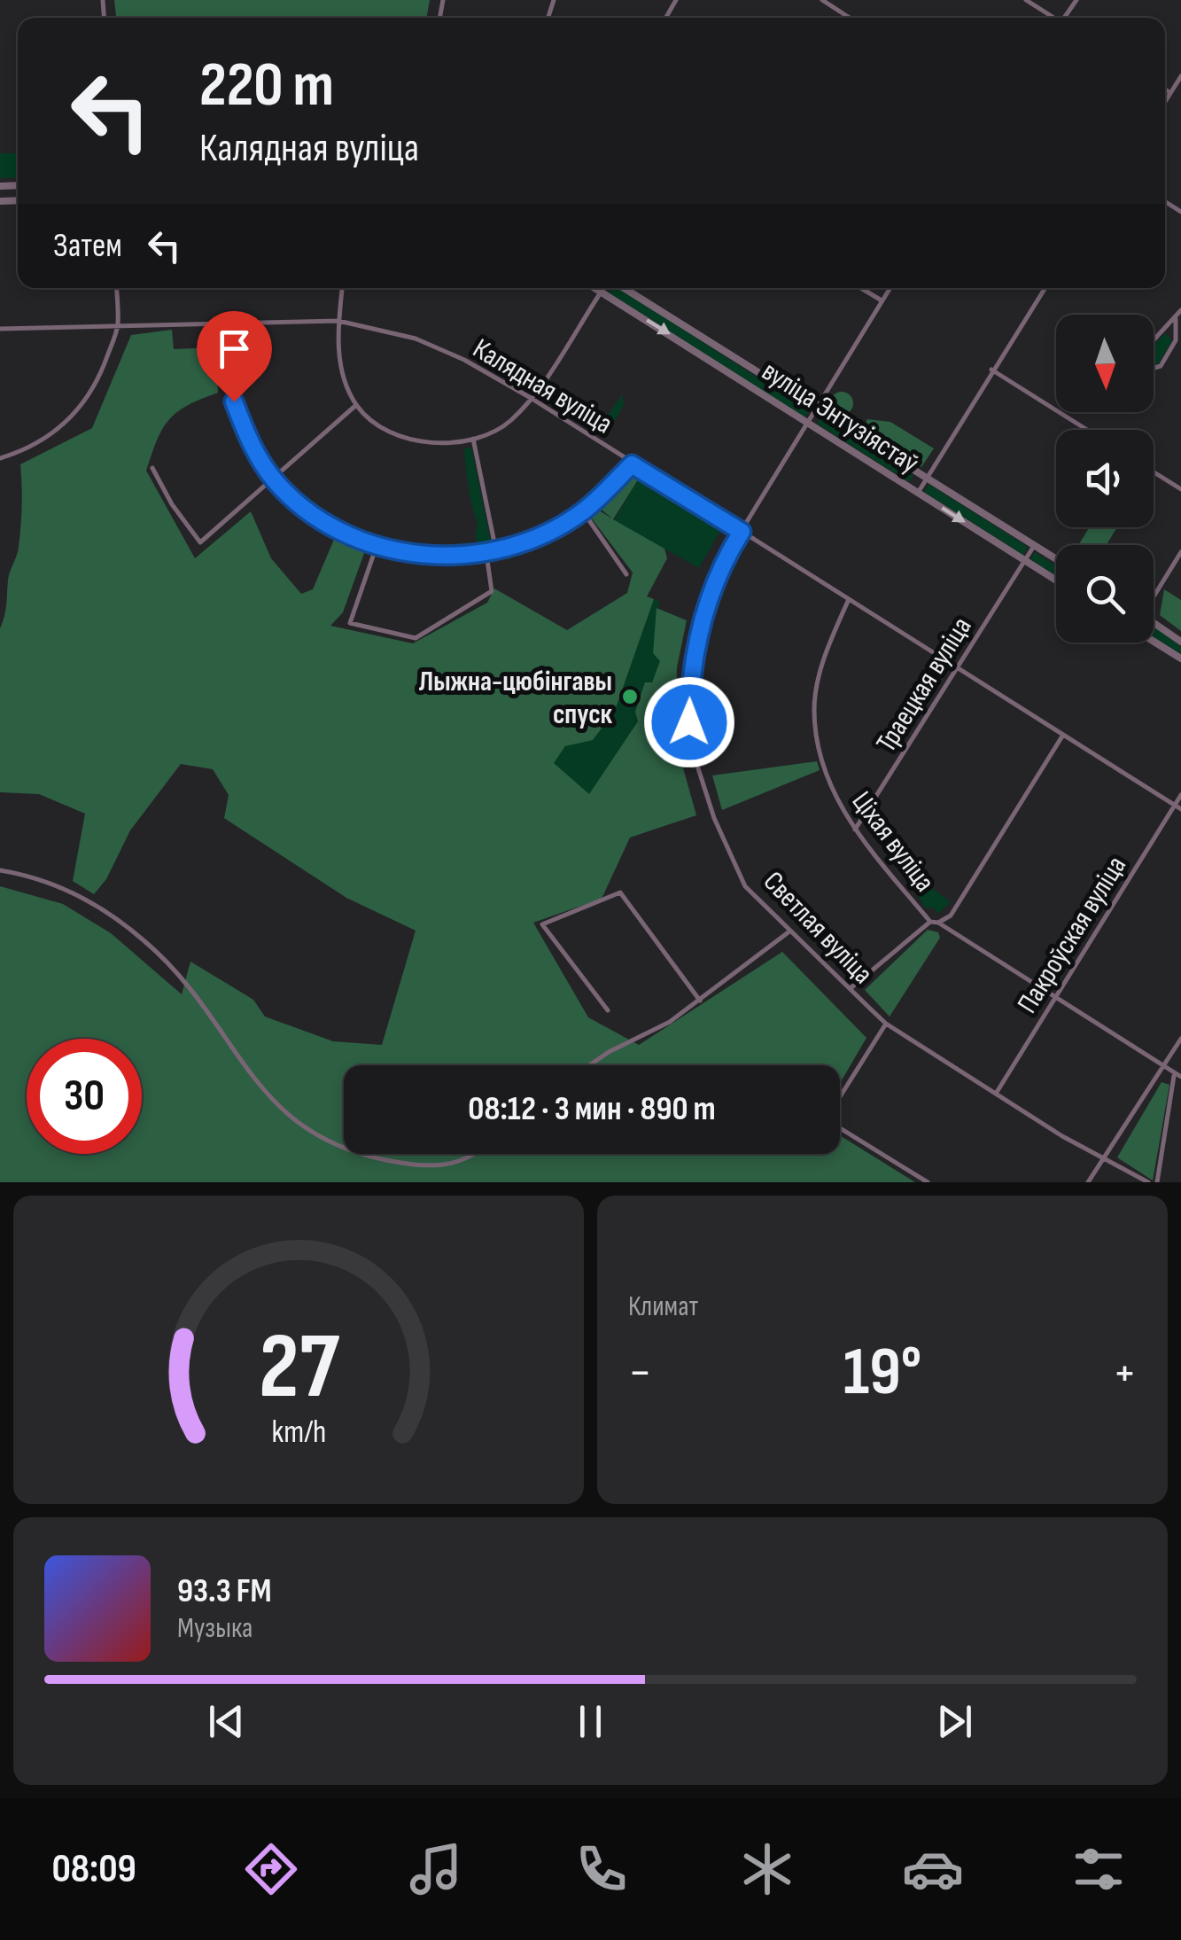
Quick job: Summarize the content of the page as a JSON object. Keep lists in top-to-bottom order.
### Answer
{
  "streets": {
    "street": [
      "Калядная вуліца",
      "вуліца Энтузіястаў",
      "Траецкая вуліца",
      "Ціхая вуліца",
      "Светлая вуліца",
      "Пакроўская вуліца"
    ]
  },
  "crossings": [
    ["Калядная вуліца", "Траецкая вуліца"],
    ["Калядная вуліца", "Ціхая вуліца"],
    ["Калядная вуліца", "Светлая вуліца"],
    ["Калядная вуліца", "Пакроўская вуліца"],
    ["вуліца Энтузіястаў", "Траецкая вуліца"],
    ["вуліца Энтузіястаў", "Светлая вуліца"],
    ["Траецкая вуліца", "Ціхая вуліца"],
    ["Ціхая вуліца", "Пакроўская вуліца"],
    ["Светлая вуліца", "Пакроўская вуліца"]
  ],
  "places": ["Лыжна-цюбінгавы спуск"],
  "north": "bottom",
  "page": {
    "turn": ["220 m", "Калядная вуліца"],
    "then": "Затем",
    "limit": "30",
    "trip": "08:12 · 3 мин · 890 m",
    "tile": "Климат",
    "heat": ["−", "19°", "+"],
    "song": ["93.3 FM", "Музыка"],
    "tabs": "08:09",
    "gauge": ["27", "km/h"]
  }
}
